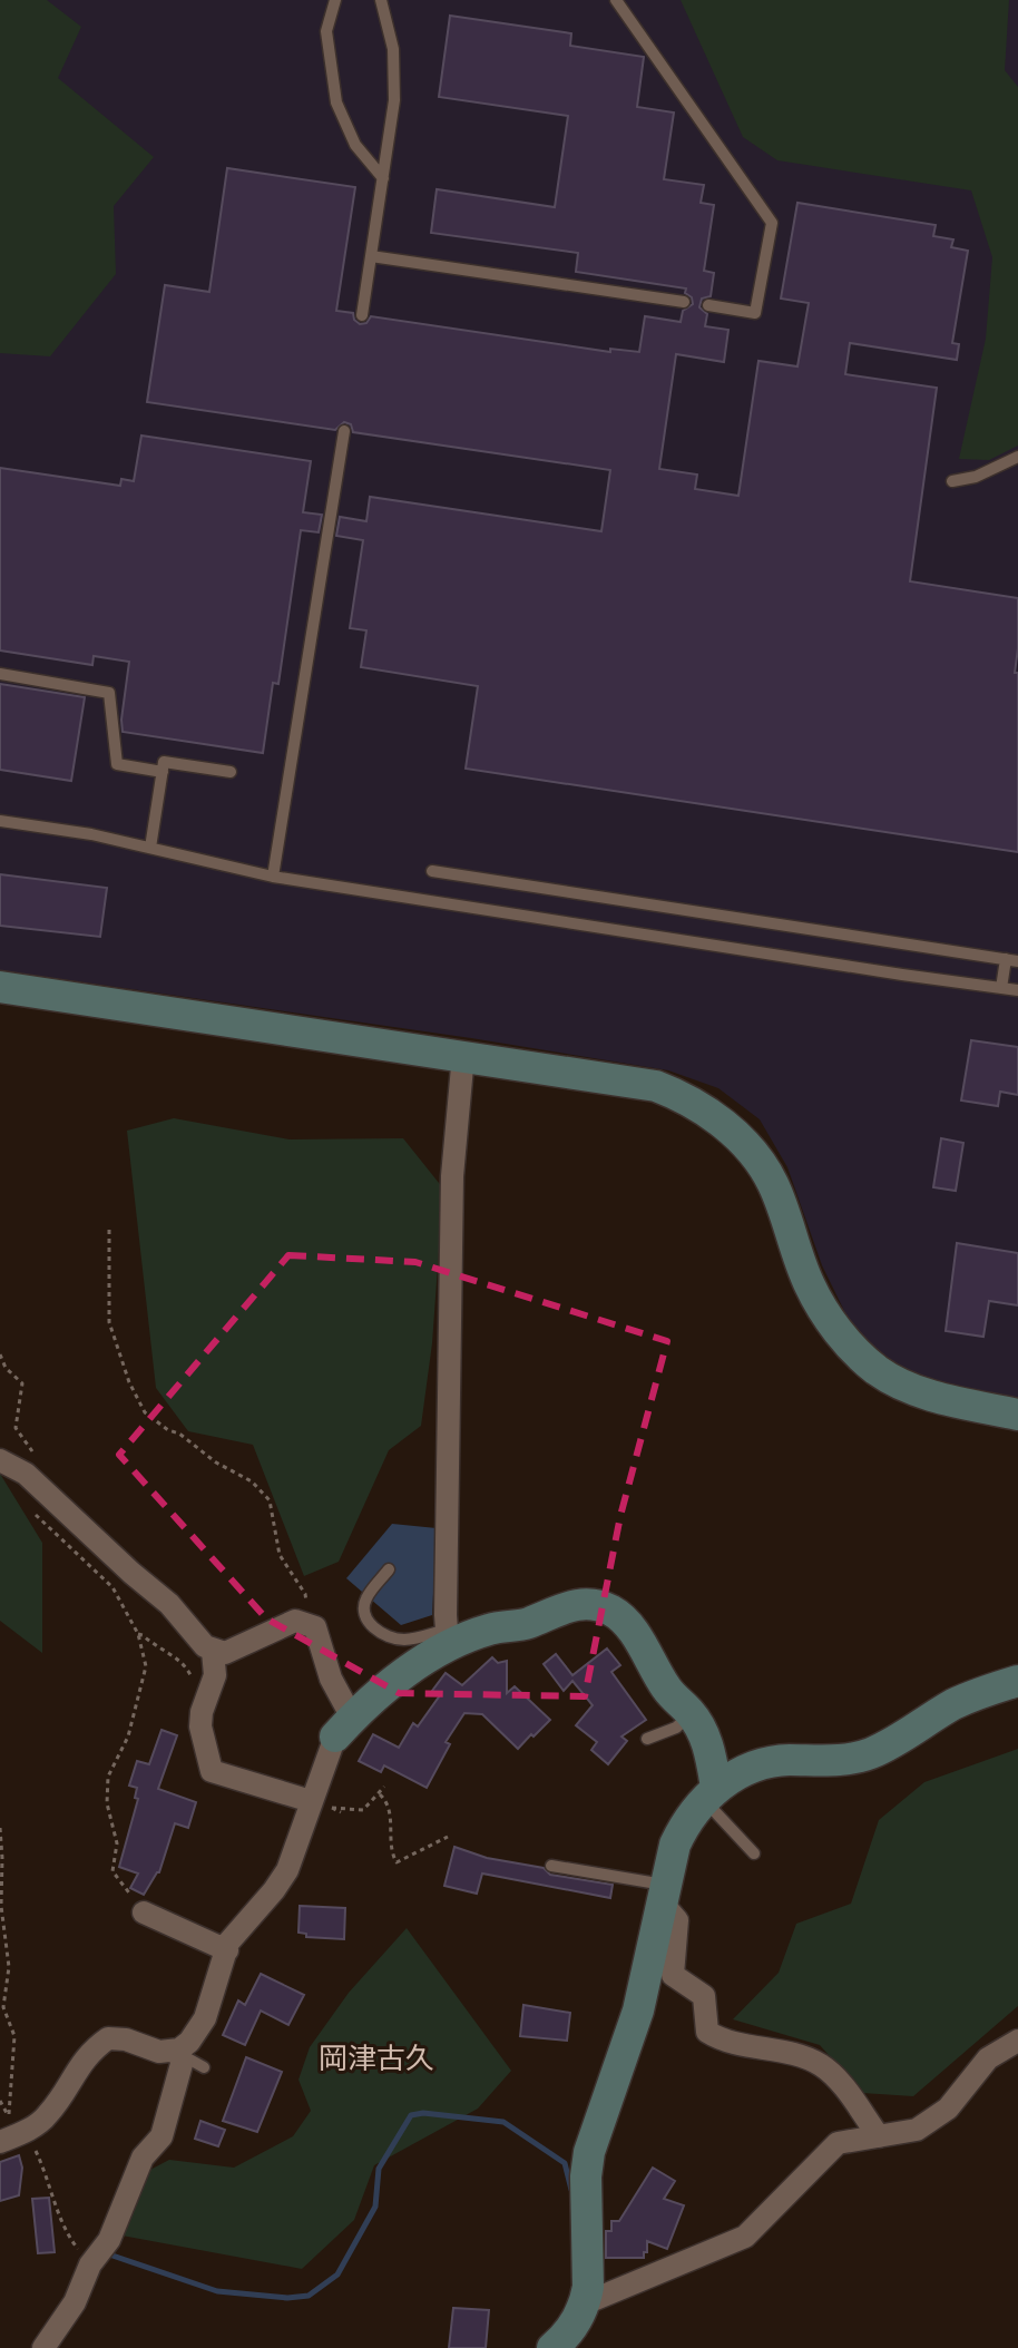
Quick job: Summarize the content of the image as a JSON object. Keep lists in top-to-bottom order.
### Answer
{
  "districts": ["岡津古久"]
}
